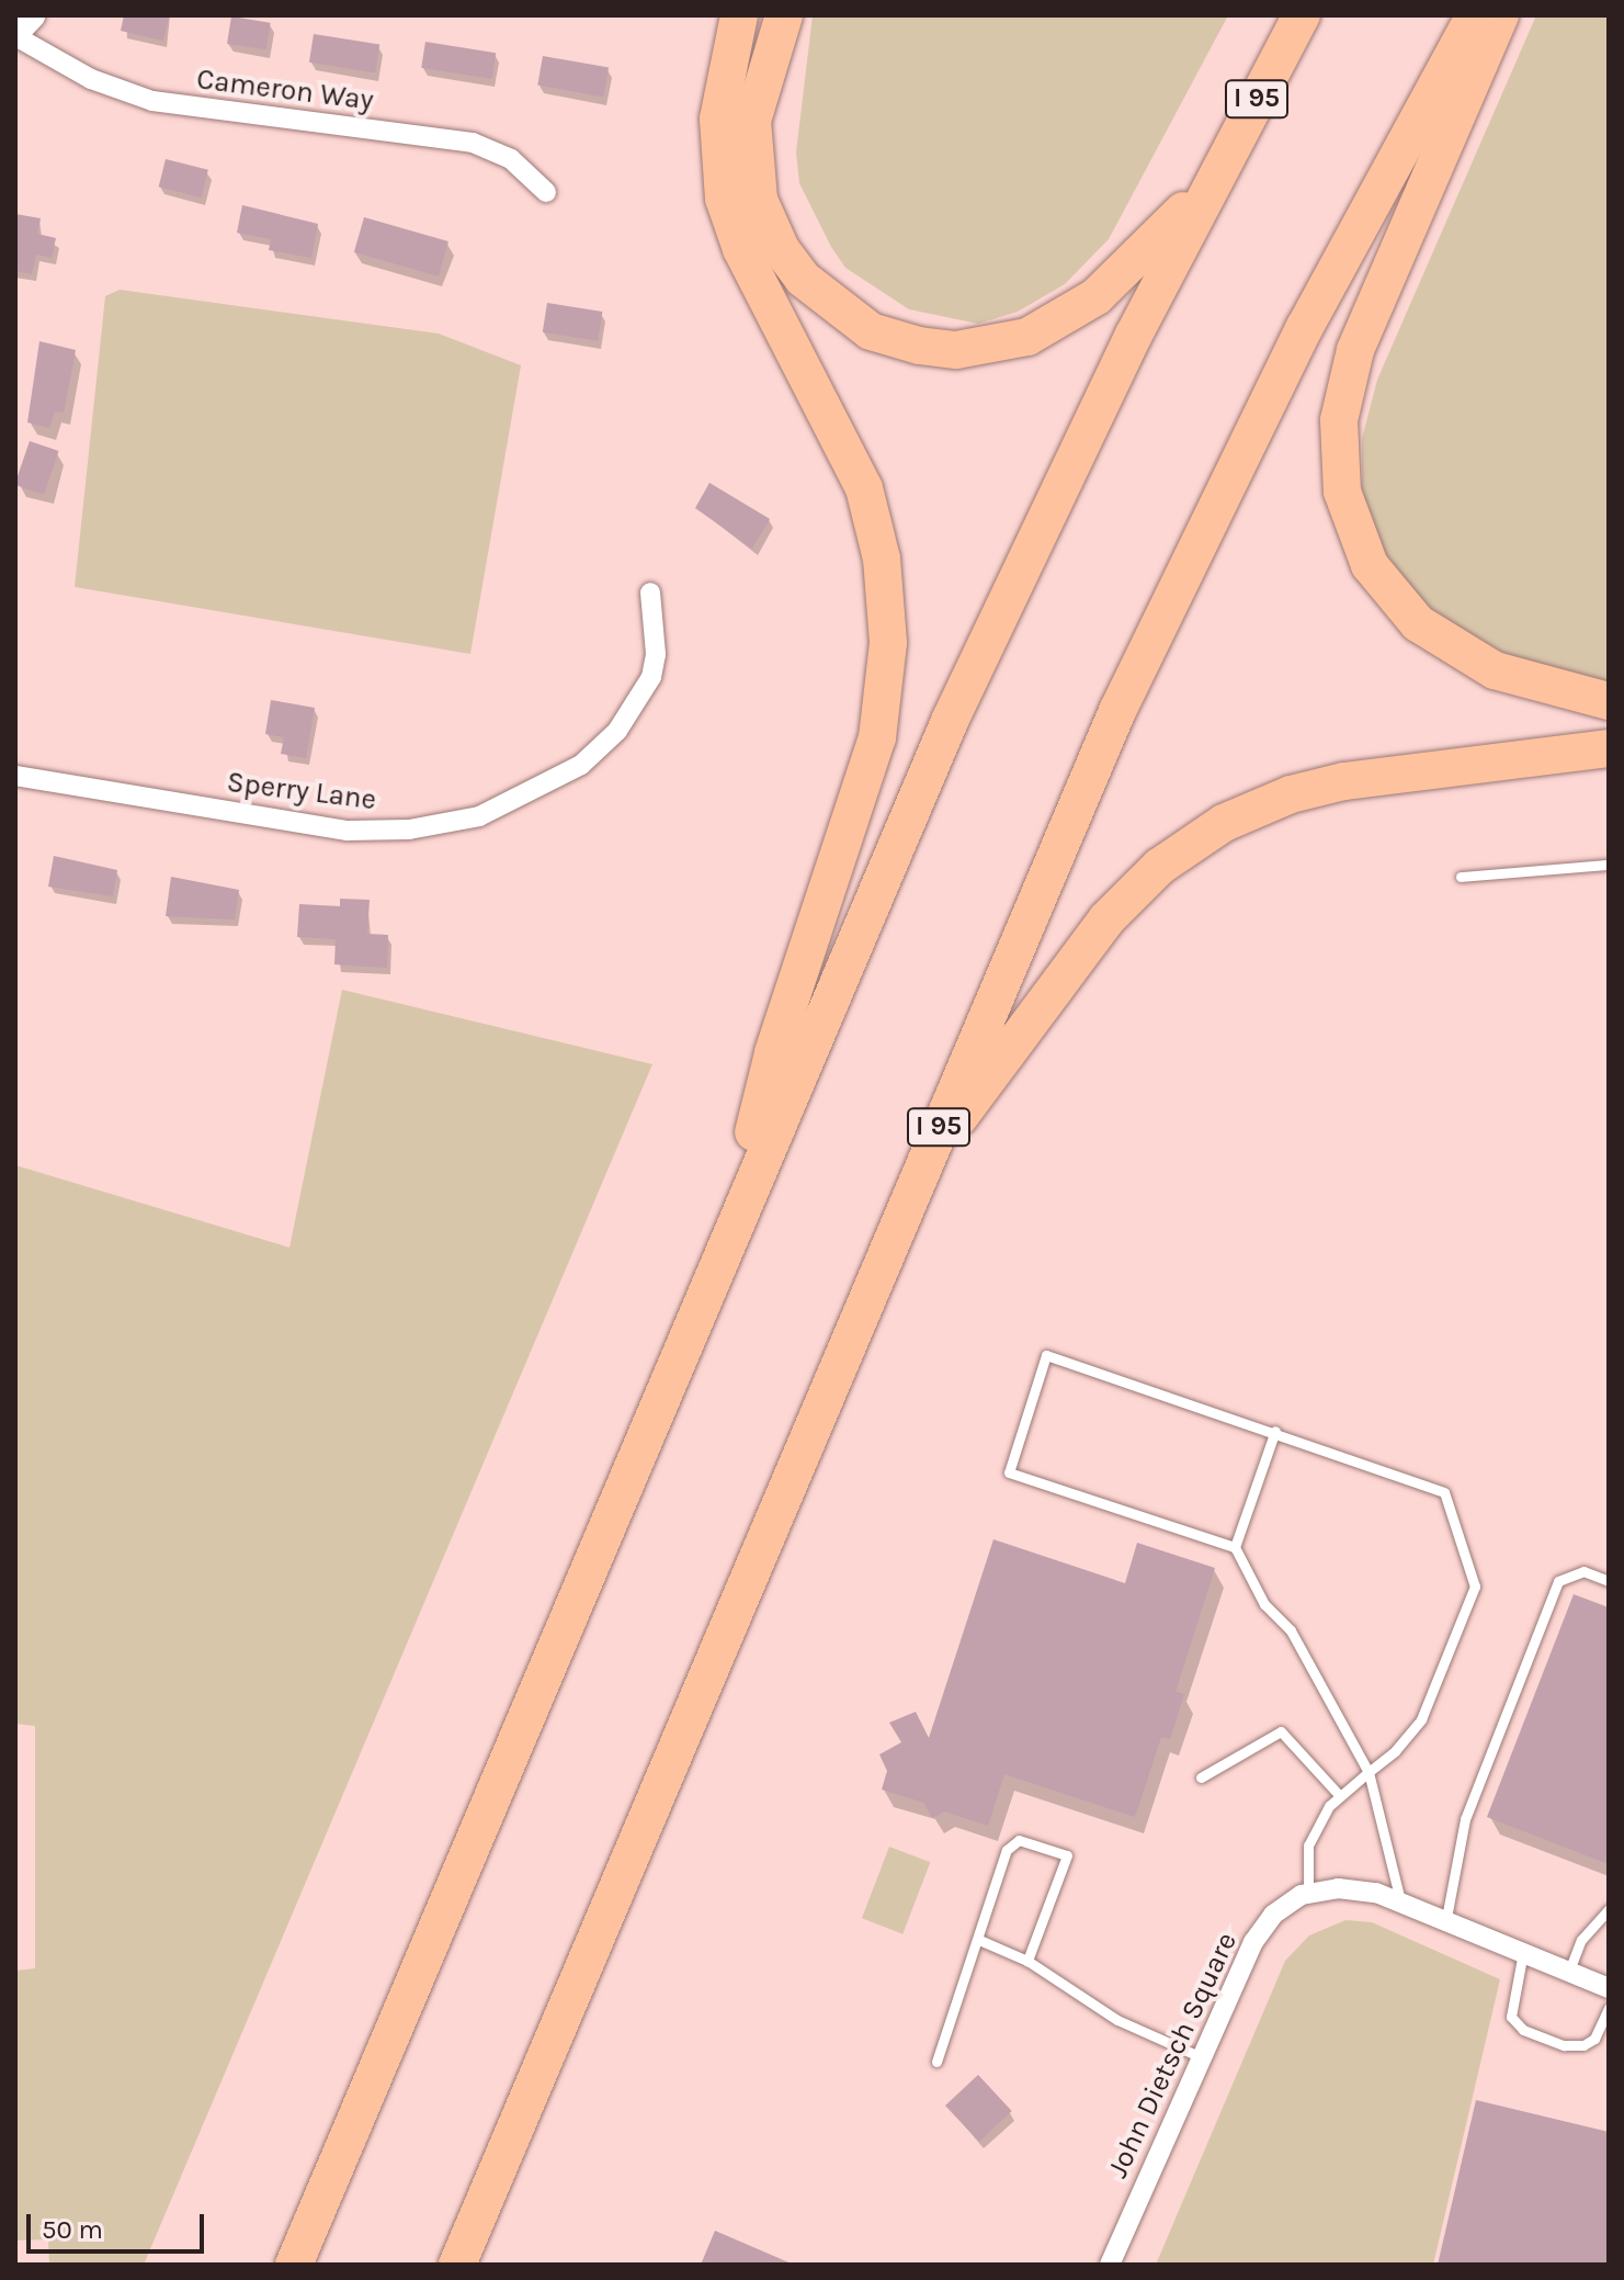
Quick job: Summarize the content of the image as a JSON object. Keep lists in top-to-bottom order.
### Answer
{
  "streets": {
    "highway": ["I 95"],
    "street": ["Cameron Way", "Sperry Lane", "John Dietsch Square"]
  },
  "scale_bar": "50 m"
}
